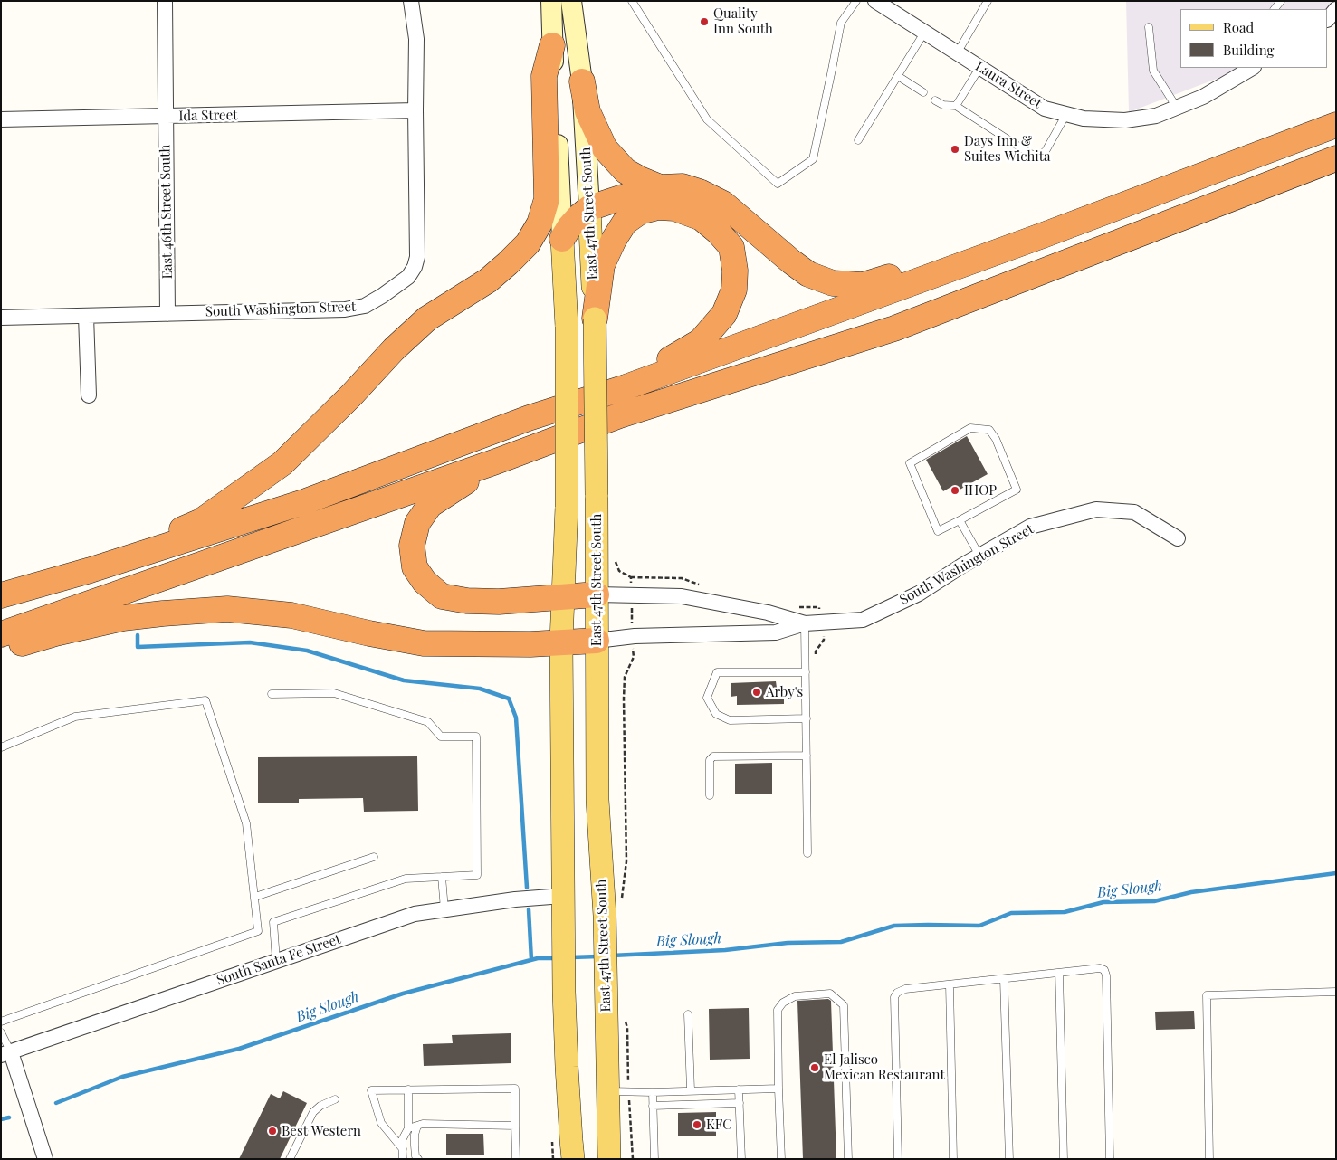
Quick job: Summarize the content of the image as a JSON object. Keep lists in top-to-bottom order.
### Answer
{
  "streets": {
    "main road": ["East 47th Street South"],
    "street": [
      "Laura Street",
      "Ida Street",
      "East 46th Street South",
      "South Washington Street",
      "South Santa Fe Street"
    ]
  },
  "crossings": [
    ["Ida Street", "East 46th Street South"],
    ["Ida Street", "South Washington Street"],
    ["East 46th Street South", "South Washington Street"],
    ["East 47th Street South", "South Washington Street"],
    ["East 47th Street South", "South Santa Fe Street"]
  ],
  "water": ["Big Slough"],
  "places": [
    "Quality Inn South",
    "Days Inn & Suites Wichita",
    "IHOP",
    "Arby's",
    "El Jalisco Mexican Restaurant",
    "KFC",
    "Best Western"
  ],
  "legend": ["Road", "Building"]
}
